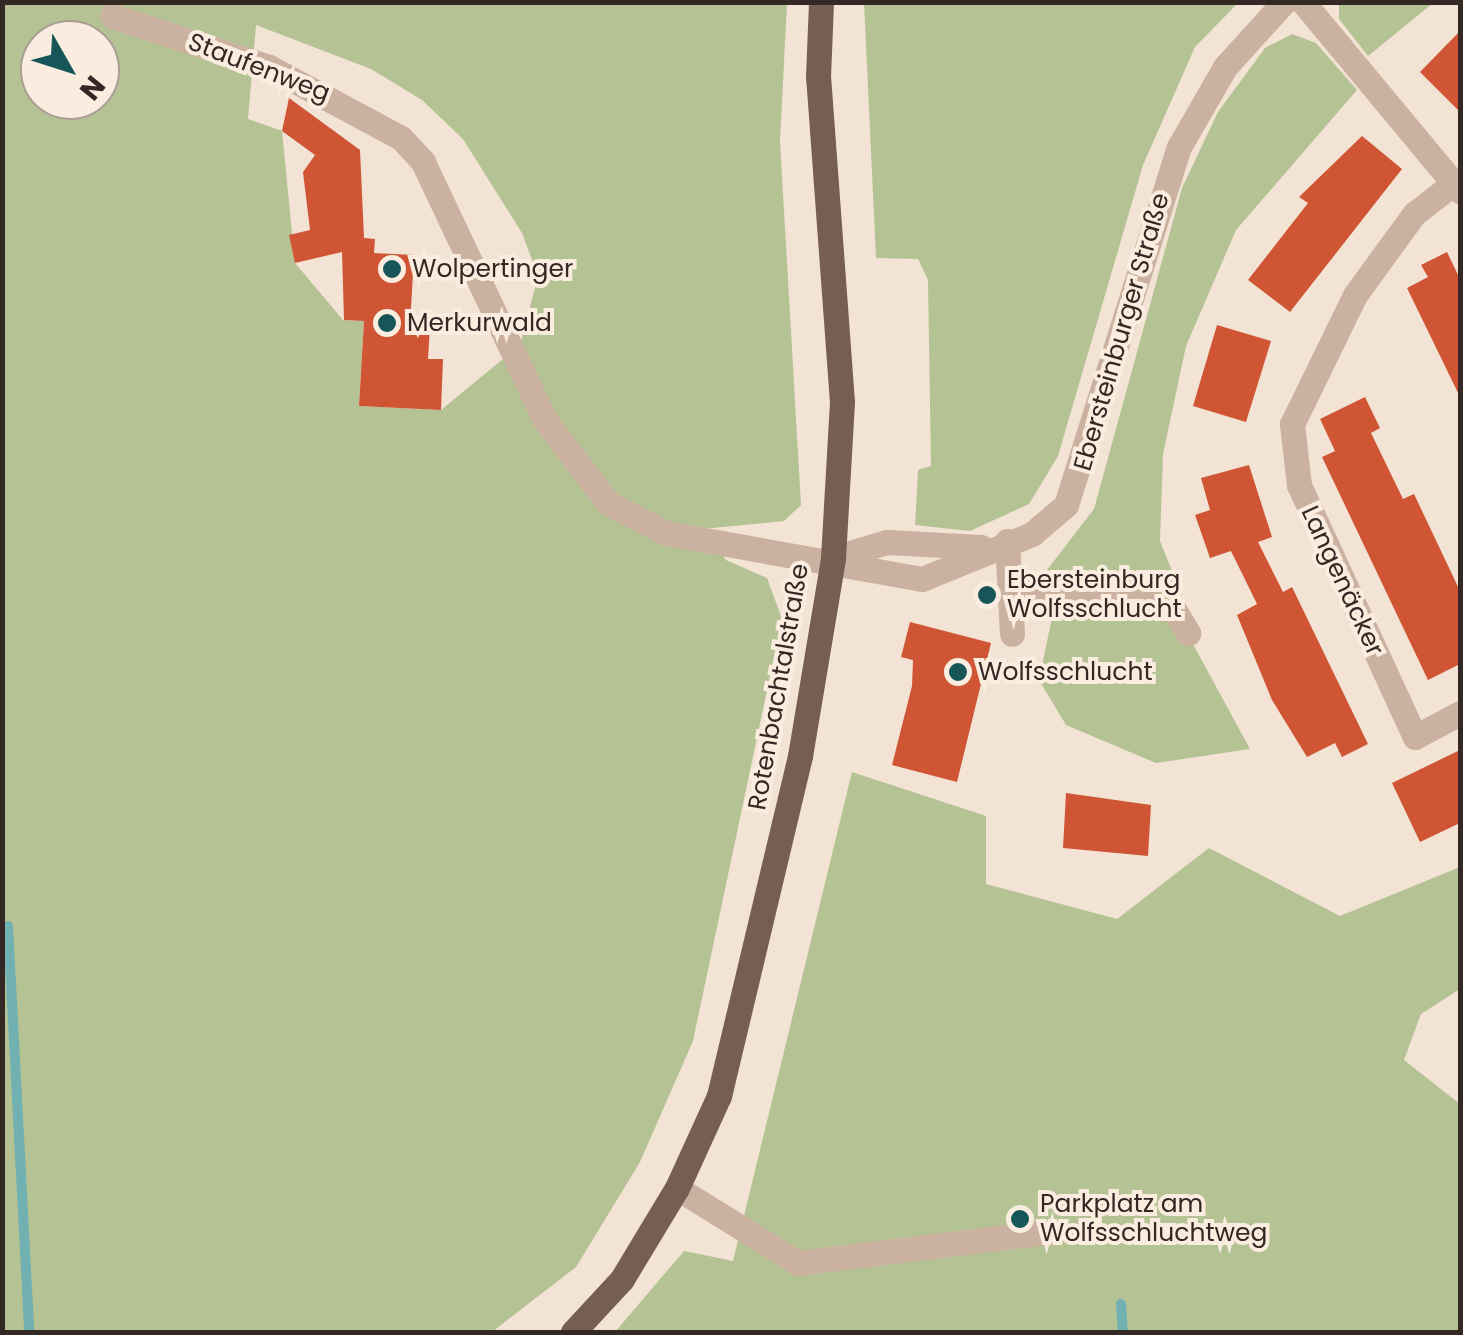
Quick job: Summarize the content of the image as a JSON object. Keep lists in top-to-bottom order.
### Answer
{
  "streets": {
    "main road": ["Rotenbachtalstraße"],
    "street": ["Staufenweg", "Ebersteinburger Straße", "Langenäcker"]
  },
  "crossings": [
    ["Staufenweg", "Ebersteinburger Straße"],
    ["Staufenweg", "Rotenbachtalstraße"],
    ["Ebersteinburger Straße", "Rotenbachtalstraße"]
  ],
  "places": [
    "Wolpertinger",
    "Merkurwald",
    "Ebersteinburg Wolfsschlucht",
    "Wolfsschlucht",
    "Parkplatz am Wolfsschluchtweg"
  ],
  "north": "bottom right"
}
